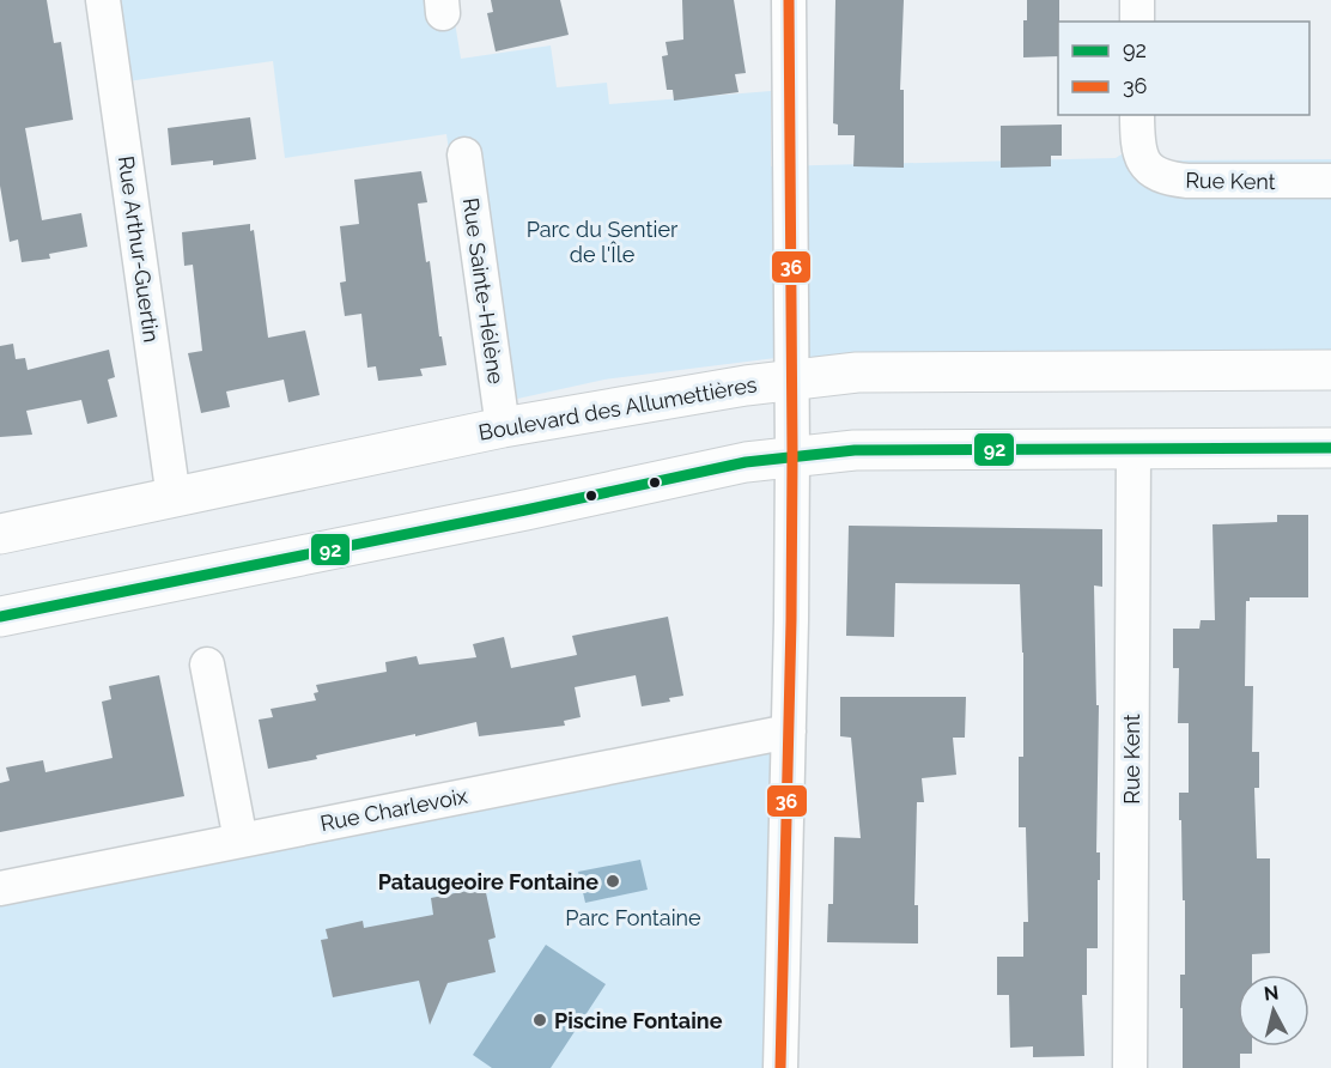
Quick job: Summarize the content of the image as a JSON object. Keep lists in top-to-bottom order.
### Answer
{
  "streets": {
    "main road": ["Boulevard des Allumettières"],
    "street": [
      "Rue Kent",
      "Rue Arthur-Guertin",
      "Rue Sainte-Hélène",
      "Rue Charlevoix"
    ]
  },
  "crossings": [
    ["Rue Arthur-Guertin", "Boulevard des Allumettières"],
    ["Rue Sainte-Hélène", "Boulevard des Allumettières"]
  ],
  "parks": ["Parc du Sentier de l'Île", "Parc Fontaine"],
  "places": ["Pataugeoire Fontaine", "Piscine Fontaine"],
  "lines": ["transit line 36", "transit line 92"],
  "legend": ["92", "36"],
  "north": "top"
}
